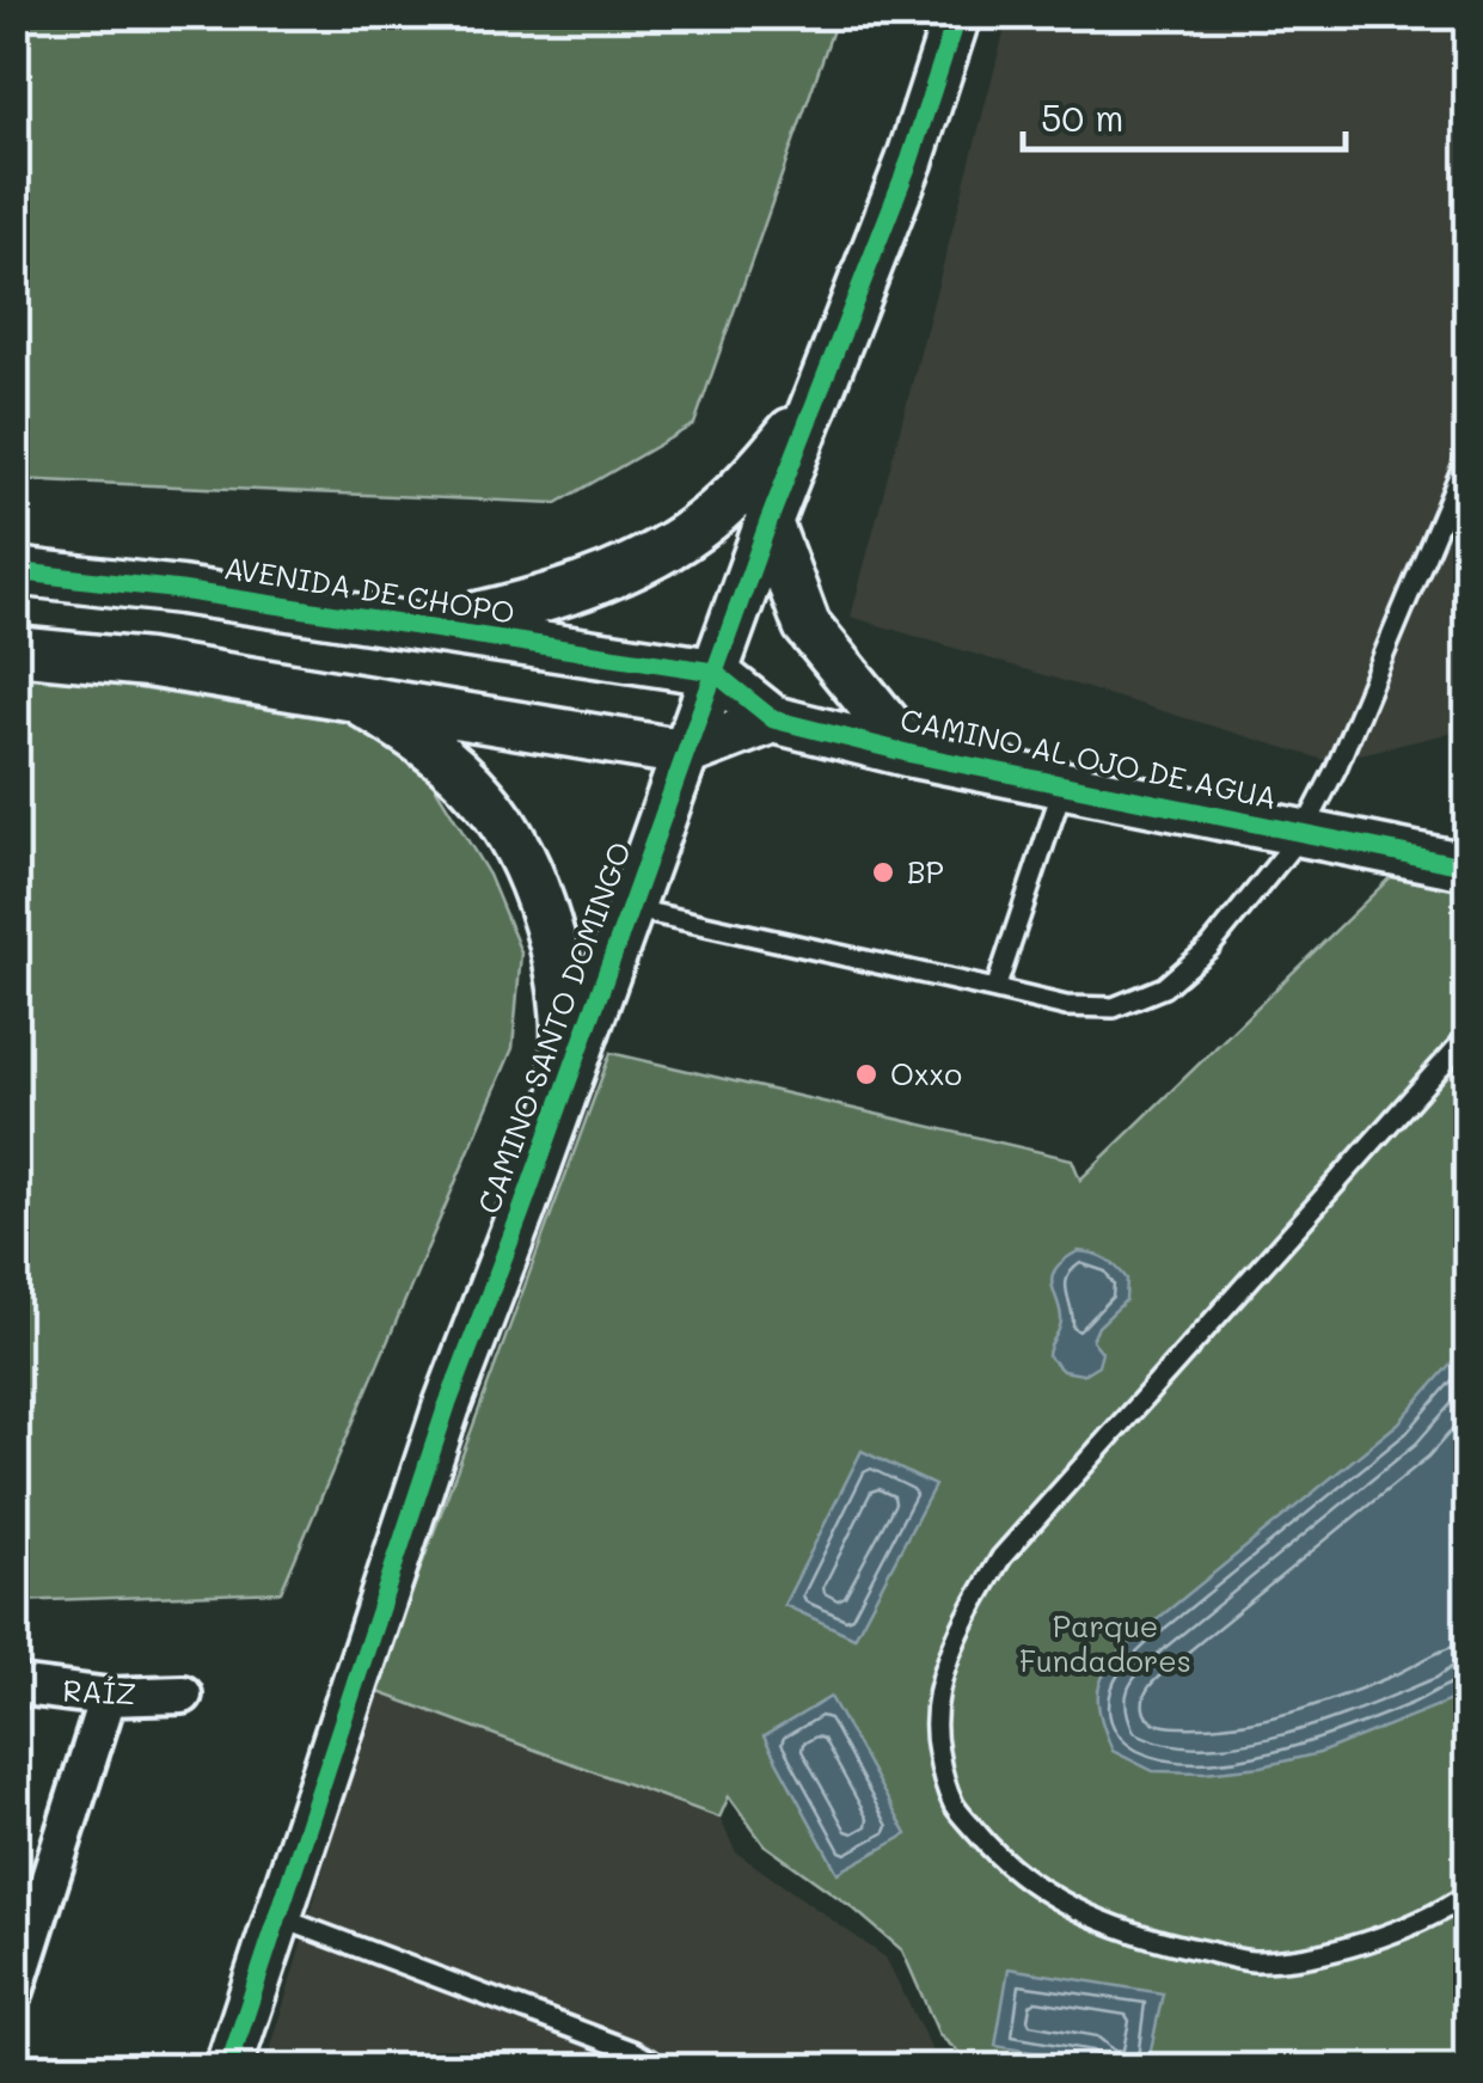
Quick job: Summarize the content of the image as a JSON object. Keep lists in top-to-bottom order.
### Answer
{
  "streets": {
    "street": [
      "AVENIDA DE CHOPO",
      "CAMINO AL OJO DE AGUA",
      "CAMINO SANTO DOMINGO",
      "RAÍZ"
    ]
  },
  "crossings": [
    ["AVENIDA DE CHOPO", "CAMINO AL OJO DE AGUA"],
    ["AVENIDA DE CHOPO", "CAMINO SANTO DOMINGO"],
    ["CAMINO AL OJO DE AGUA", "CAMINO SANTO DOMINGO"]
  ],
  "parks": ["Parque Fundadores"],
  "places": ["BP", "Oxxo"],
  "scale_bar": "50 m"
}
